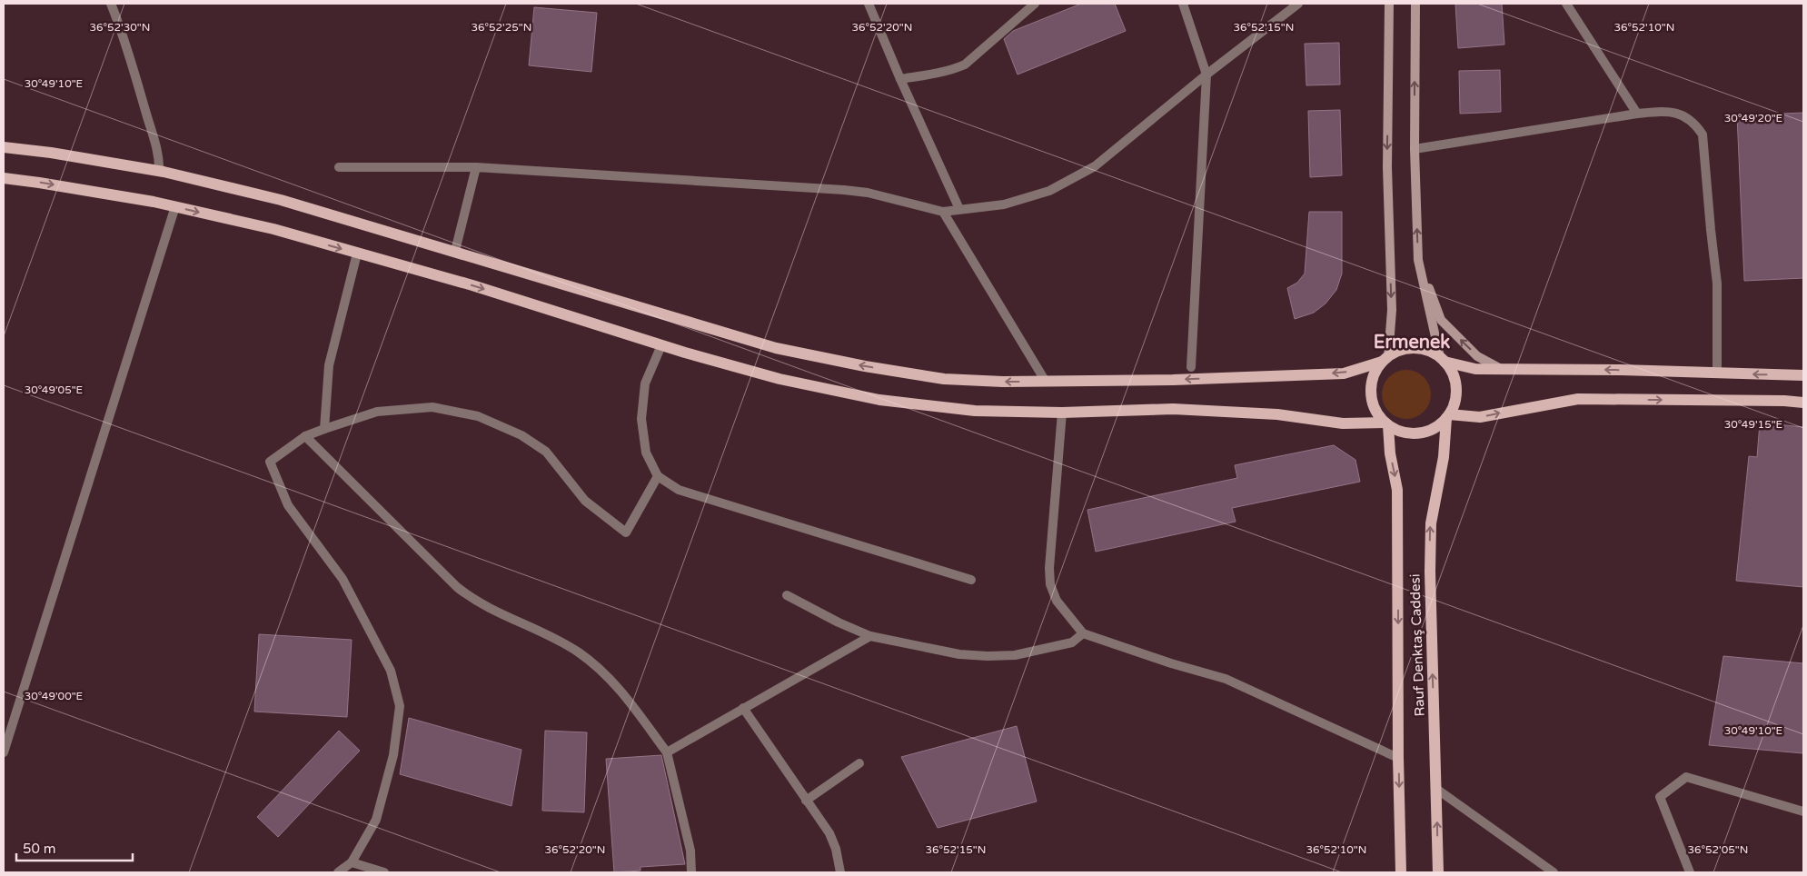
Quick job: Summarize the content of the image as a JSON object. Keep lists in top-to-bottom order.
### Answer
{
  "streets": {
    "main road": ["Rauf Denktaş Caddesi"]
  },
  "districts": ["Ermenek"],
  "scale_bar": "50 m",
  "coordinates": [
    "36°52'30\"N",
    "36°52'25\"N",
    "36°52'20\"N",
    "36°52'15\"N",
    "36°52'10\"N",
    "30°49'10\"E",
    "30°49'20\"E",
    "30°49'05\"E",
    "30°49'15\"E",
    "30°49'00\"E",
    "36°52'05\"N"
  ]
}
